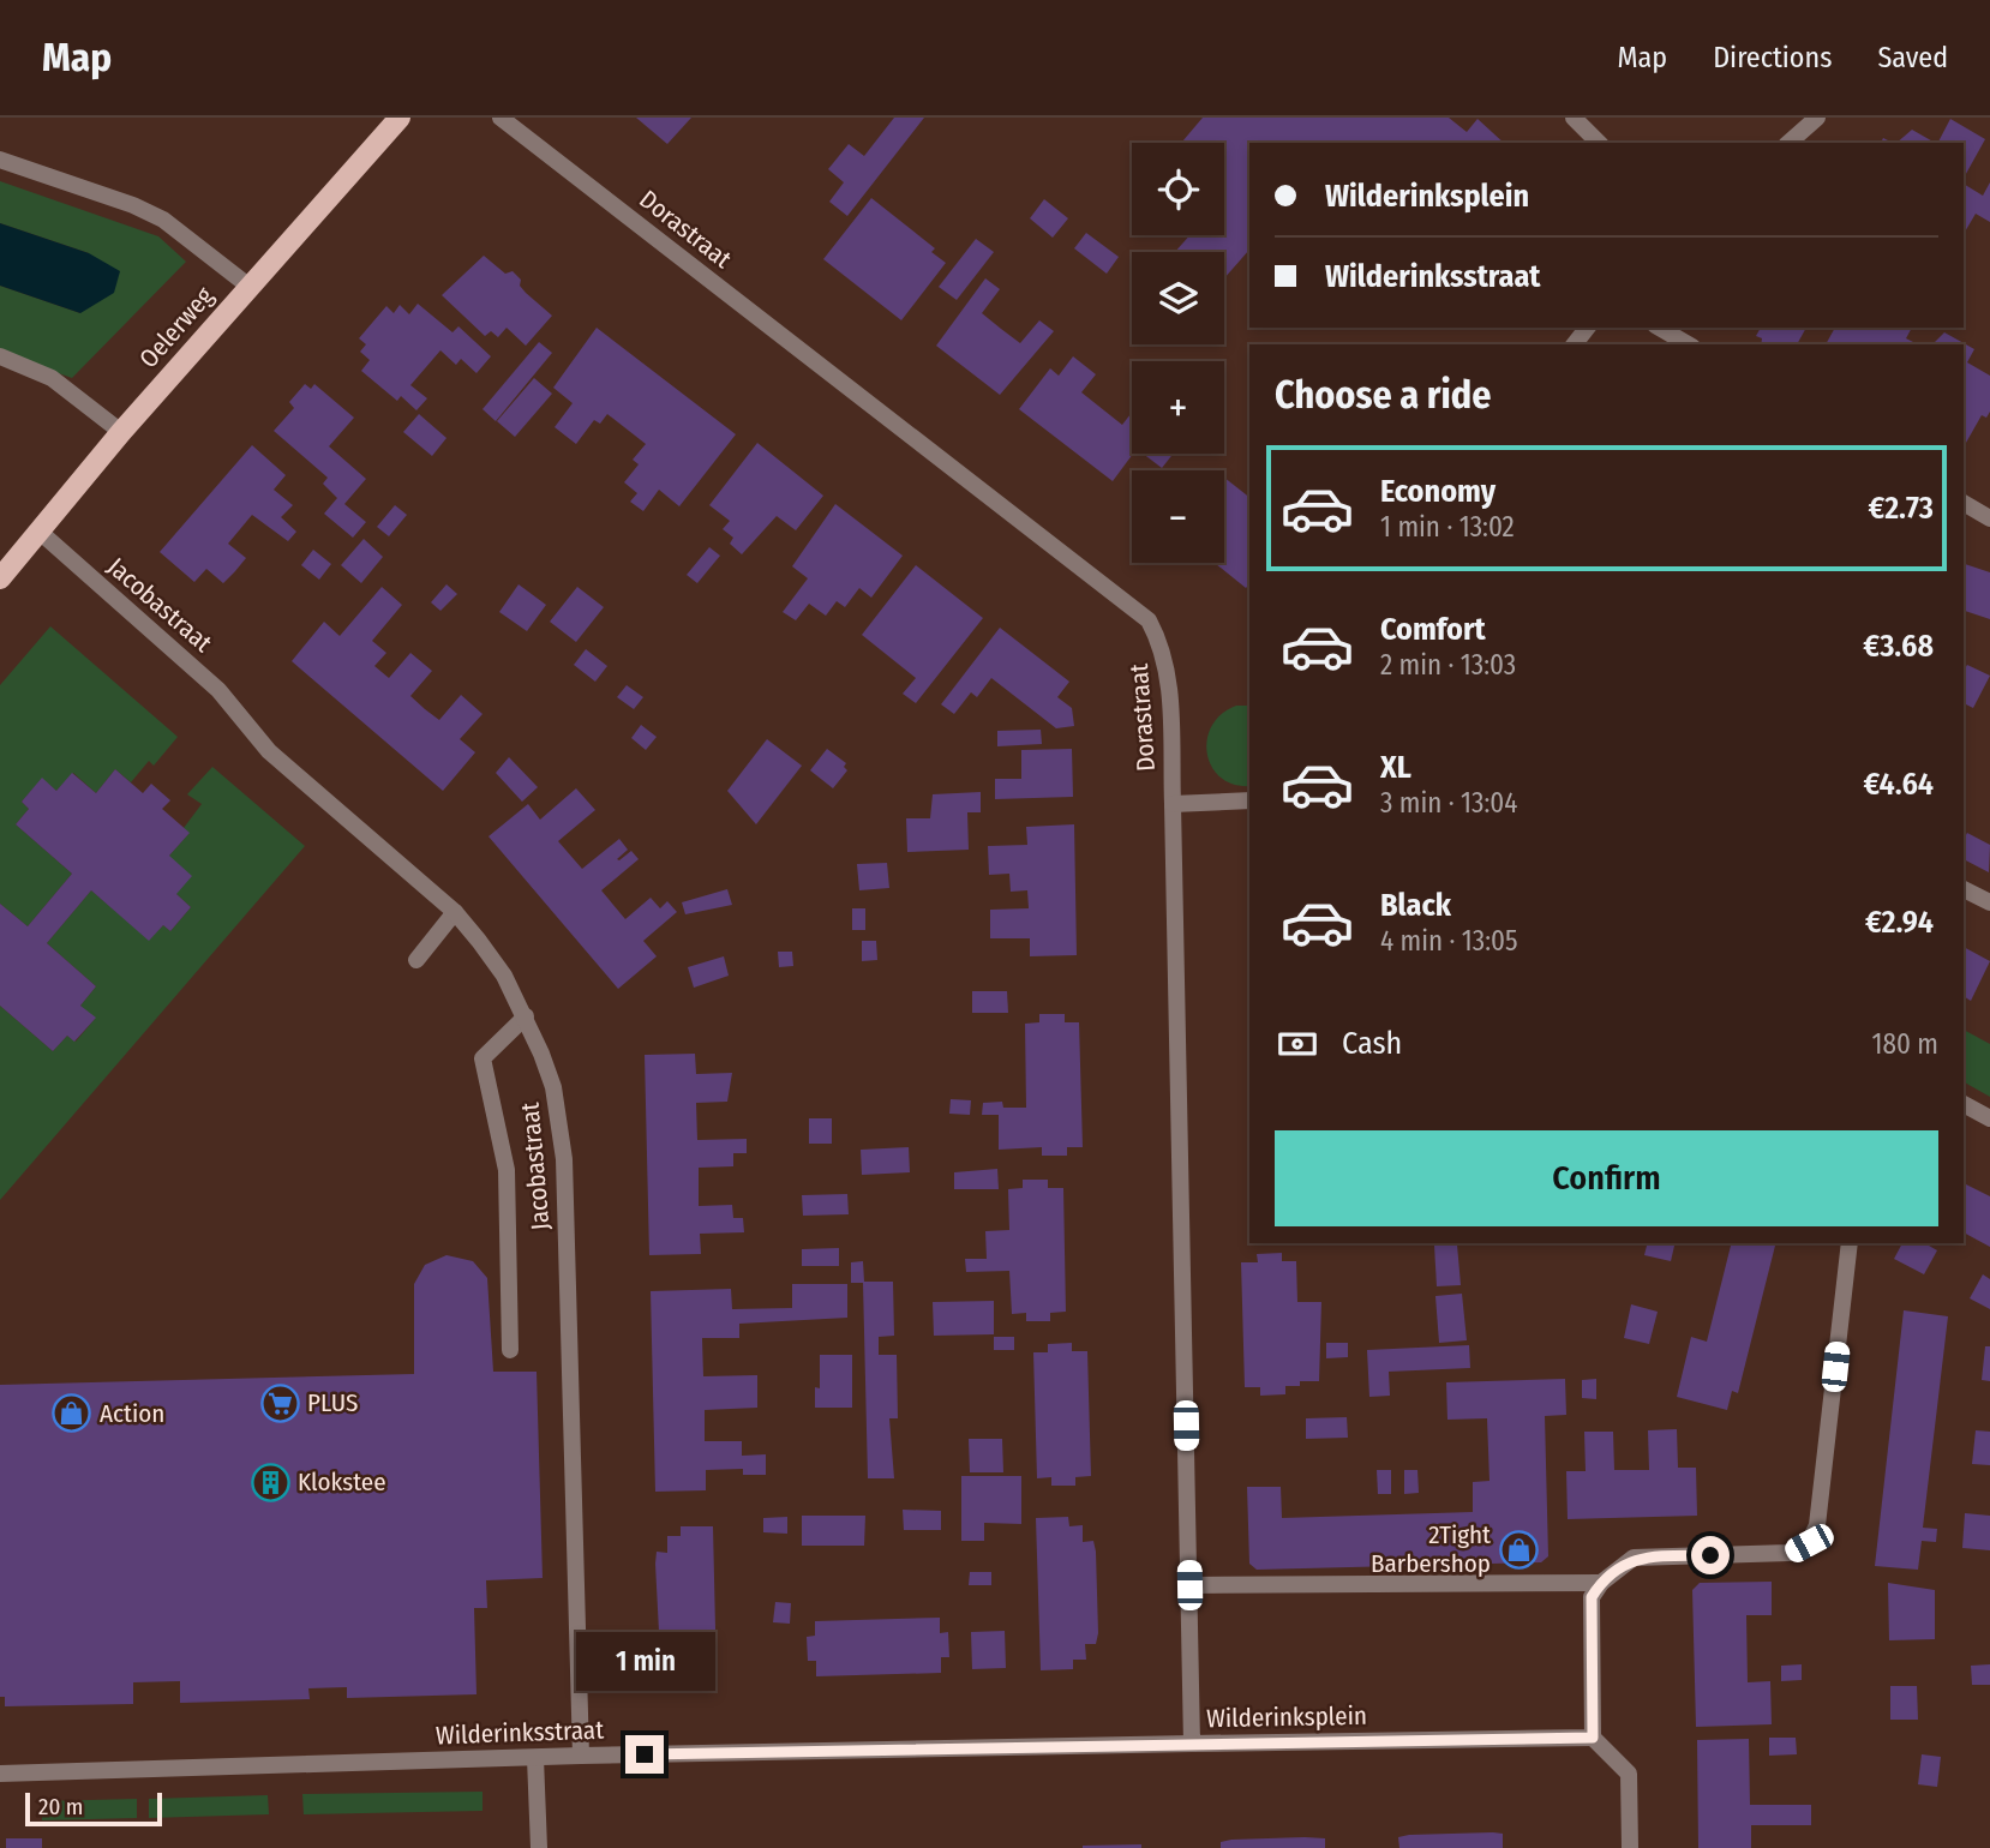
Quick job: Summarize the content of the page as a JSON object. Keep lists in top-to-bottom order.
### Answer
{
  "streets": {
    "main road": ["Oelerweg"],
    "street": [
      "Dorastraat",
      "Jacobastraat",
      "Wilderinksplein",
      "Wilderinksstraat"
    ]
  },
  "crossings": [
    ["Dorastraat", "Wilderinksplein"],
    ["Oelerweg", "Jacobastraat"],
    ["Jacobastraat", "Wilderinksstraat"],
    ["Wilderinksplein", "Wilderinksstraat"]
  ],
  "places": {
    "supermarket": ["PLUS"],
    "shop": ["Action", "2Tight Barbershop"],
    "building": ["Klokstee"]
  },
  "scale_bar": "20 m",
  "page": {
    "header": "Map",
    "nav": ["Map", "Directions", "Saved"],
    "map_buttons": ["+", "−"],
    "banner": ["Wilderinksplein", "Wilderinksstraat"],
    "heading": "Choose a ride",
    "list": [
      {
        "name": "Economy",
        "note": "1 min · 13:02",
        "value": "€2.73"
      },
      {
        "name": "Comfort",
        "note": "2 min · 13:03",
        "value": "€3.68"
      },
      {
        "name": "XL",
        "note": "3 min · 13:04",
        "value": "€4.64"
      },
      {
        "name": "Black",
        "note": "4 min · 13:05",
        "value": "€2.94"
      }
    ],
    "pay": ["Cash", "180 m"],
    "buttons": "Confirm",
    "bubble": "1 min",
    "scale": "20 m"
  }
}
